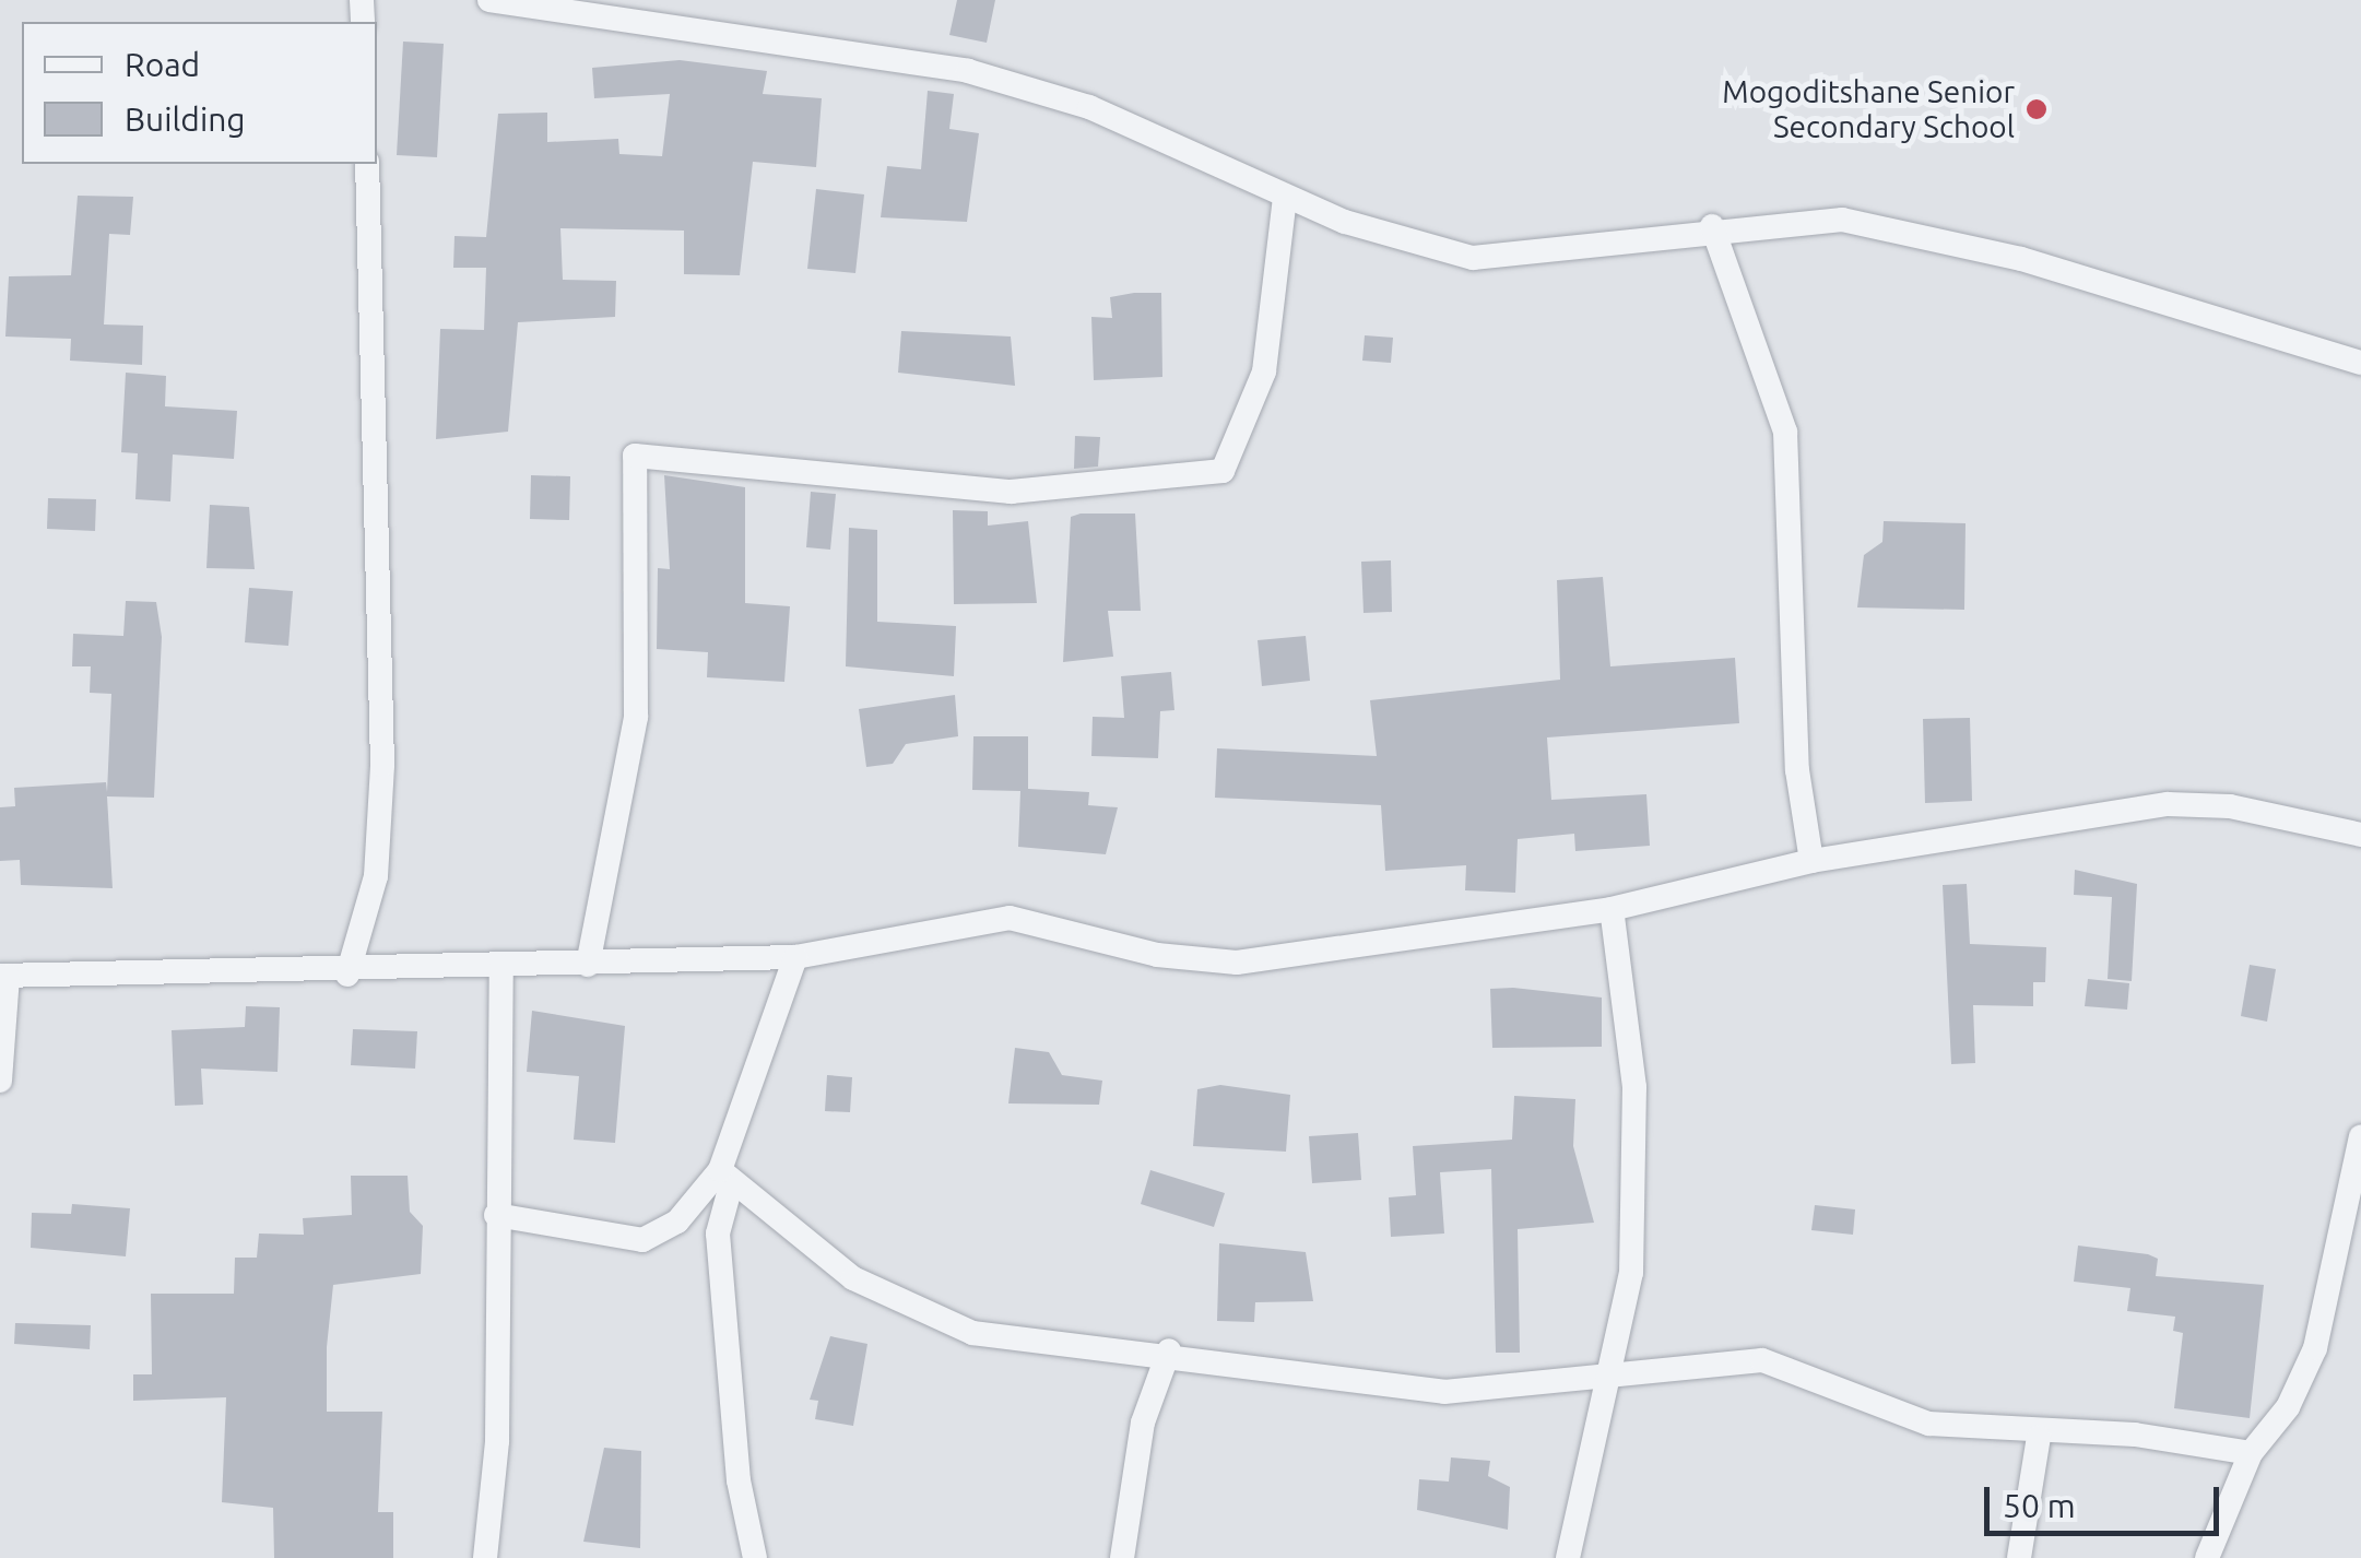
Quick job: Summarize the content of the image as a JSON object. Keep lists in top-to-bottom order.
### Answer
{
  "places": ["Mogoditshane Senior Secondary School"],
  "legend": ["Road", "Building"],
  "scale_bar": "50 m"
}
